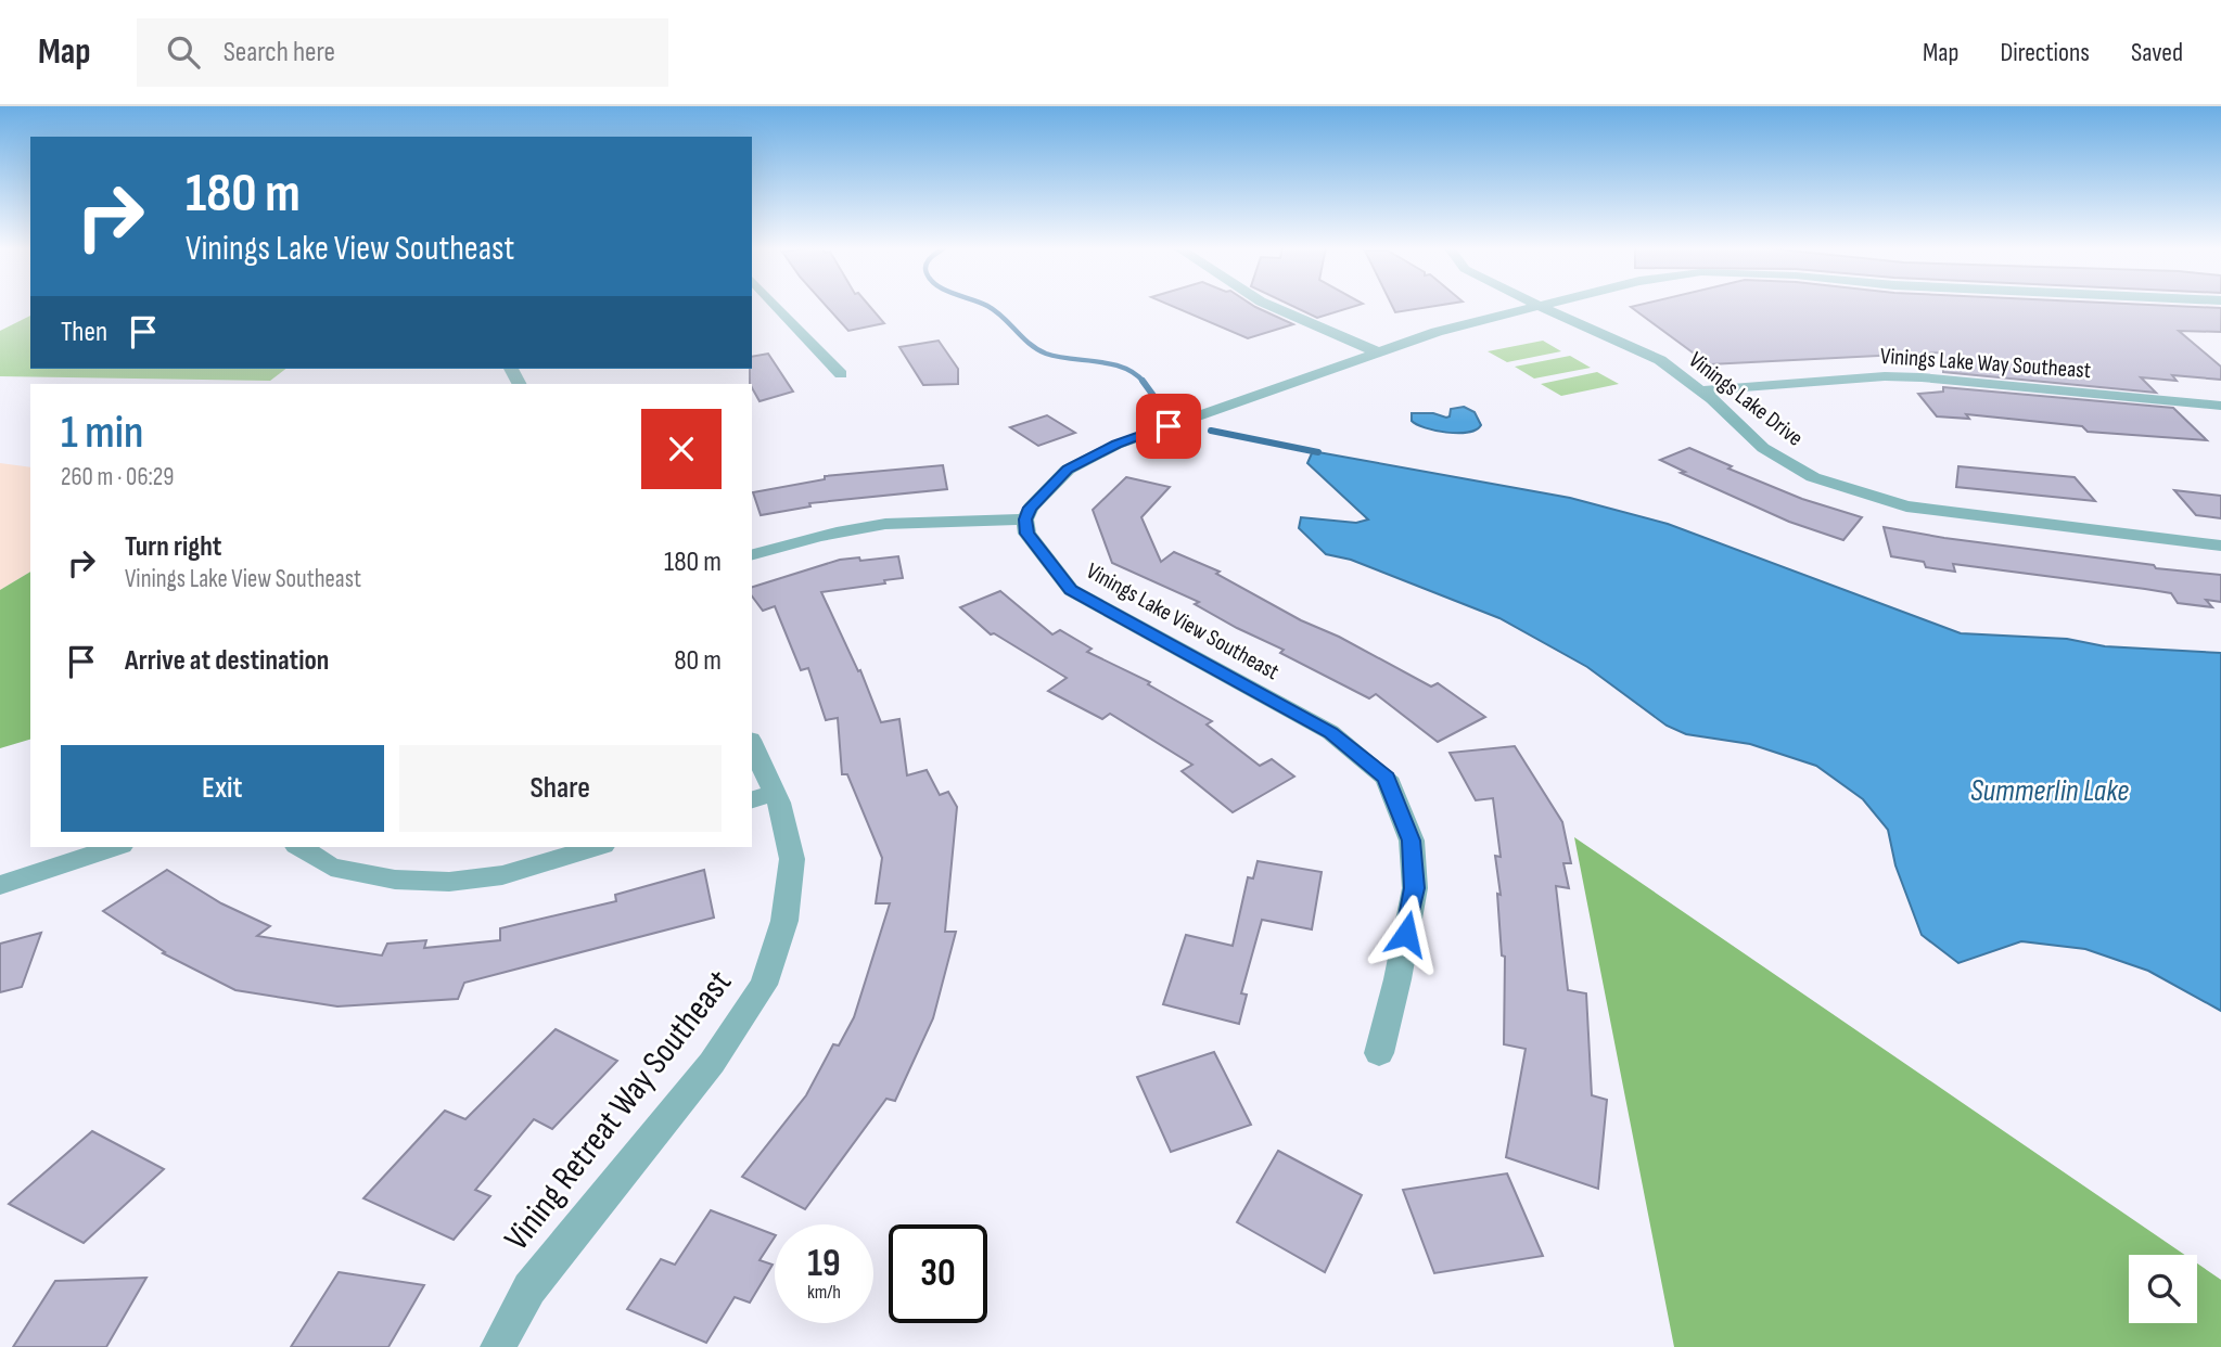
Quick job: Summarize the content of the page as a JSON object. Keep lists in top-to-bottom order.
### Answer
{
  "streets": {
    "street": [
      "Vinings Lake Way Southeast",
      "Vinings Lake Drive",
      "Vinings Lake View Southeast",
      "Vining Retreat Way Southeast"
    ]
  },
  "crossings": [
    ["Vinings Lake Way Southeast", "Vinings Lake Drive"]
  ],
  "water": ["Summerlin Lake"],
  "page": {
    "header": "Map",
    "search": "Search here",
    "nav": ["Map", "Directions", "Saved"],
    "turn": ["180 m", "Vinings Lake View Southeast"],
    "then": "Then",
    "heading": ["1 min", "260 m · 06:29"],
    "list": [
      {
        "name": "Turn right",
        "note": "Vinings Lake View Southeast",
        "value": "180 m"
      },
      {
        "name": "Arrive at destination",
        "value": "80 m"
      }
    ],
    "buttons": ["Exit", "Share"],
    "speed": "19 km/h",
    "limit": "30"
  }
}
